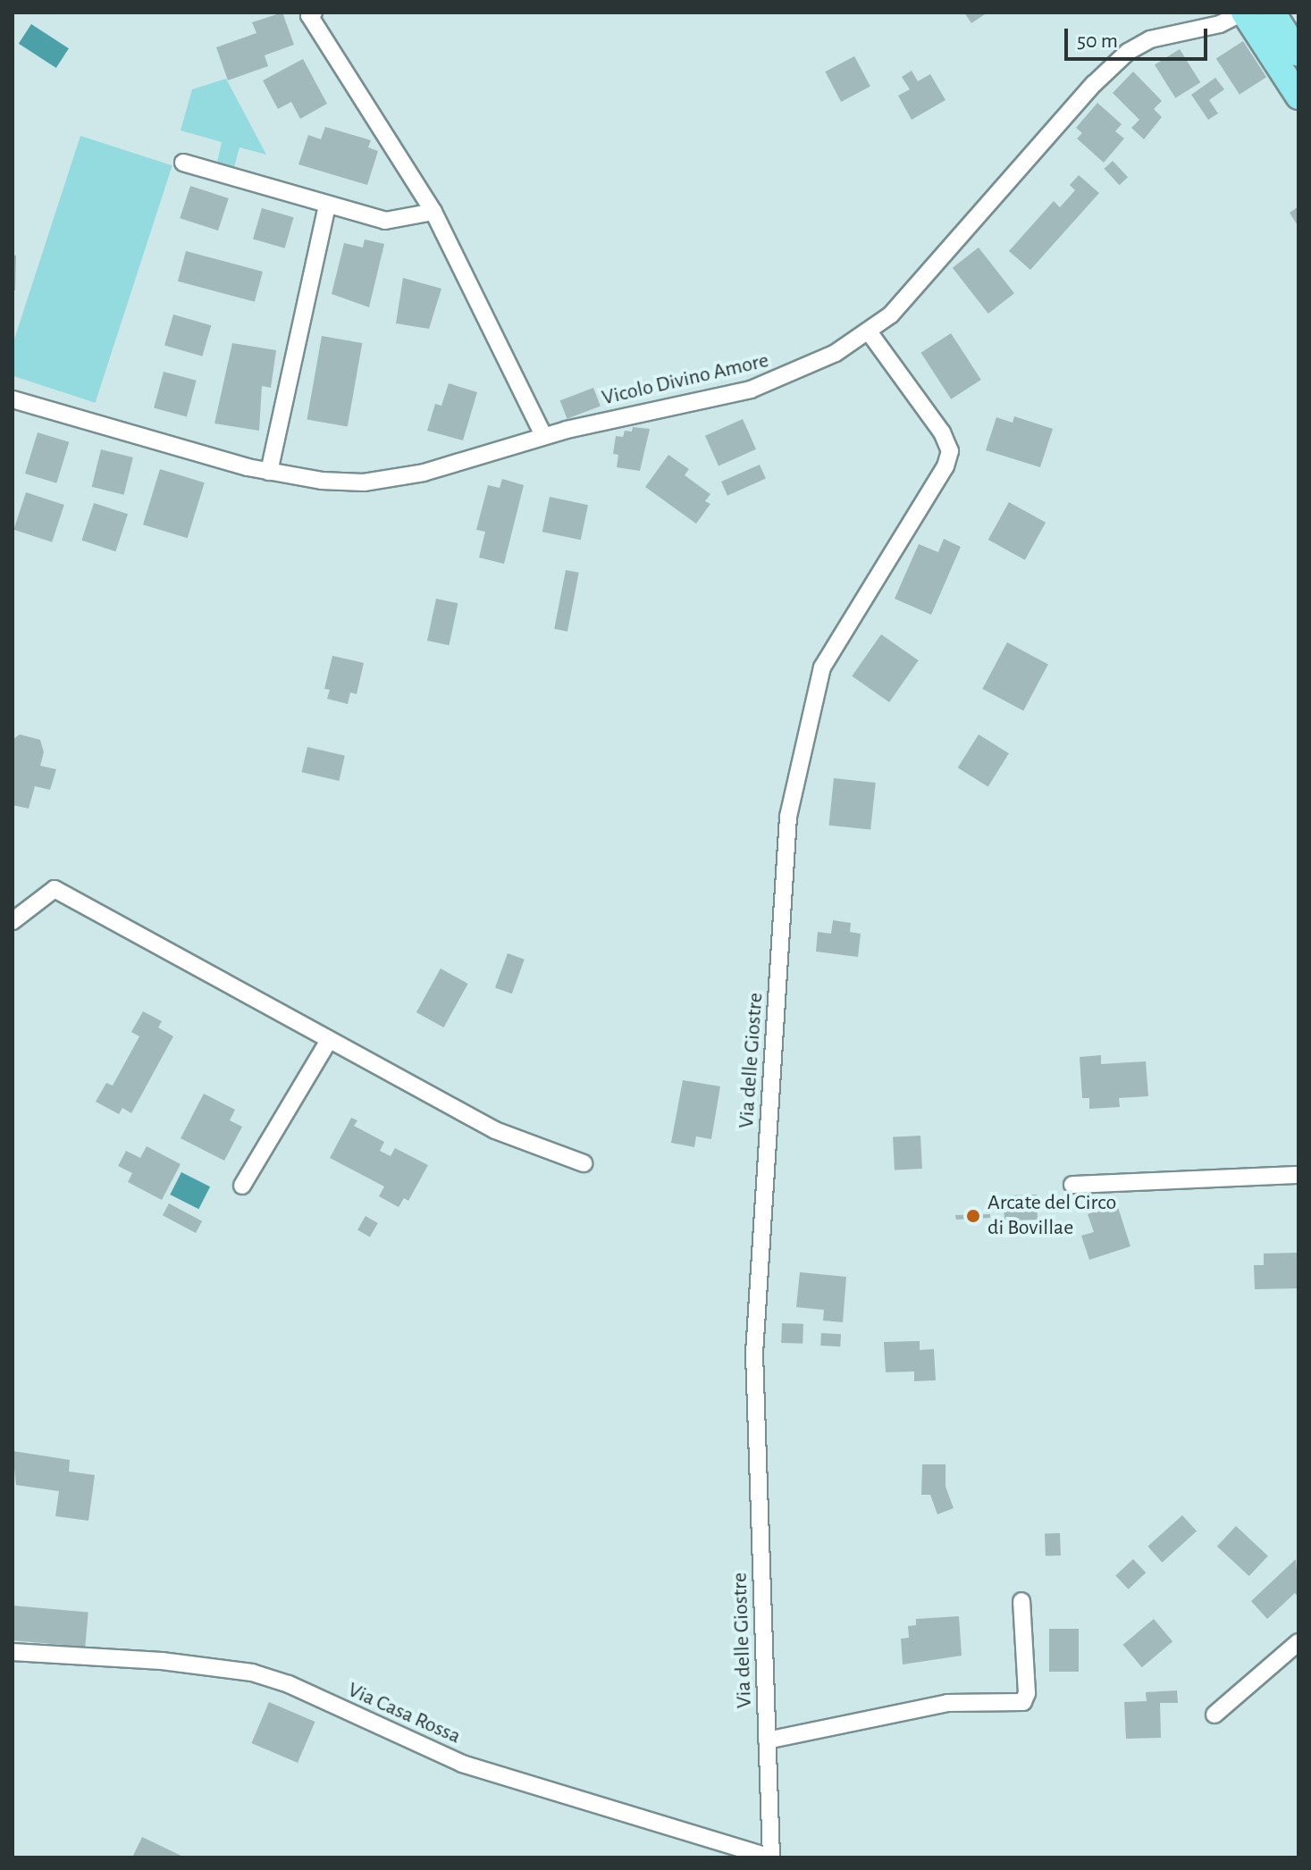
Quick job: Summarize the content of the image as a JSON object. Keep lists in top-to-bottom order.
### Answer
{
  "streets": {
    "street": ["Vicolo Divino Amore", "Via delle Giostre", "Via Casa Rossa"]
  },
  "crossings": [
    ["Vicolo Divino Amore", "Via delle Giostre"],
    ["Via delle Giostre", "Via Casa Rossa"]
  ],
  "places": ["Arcate del Circo di Bovillae"],
  "scale_bar": "50 m"
}
